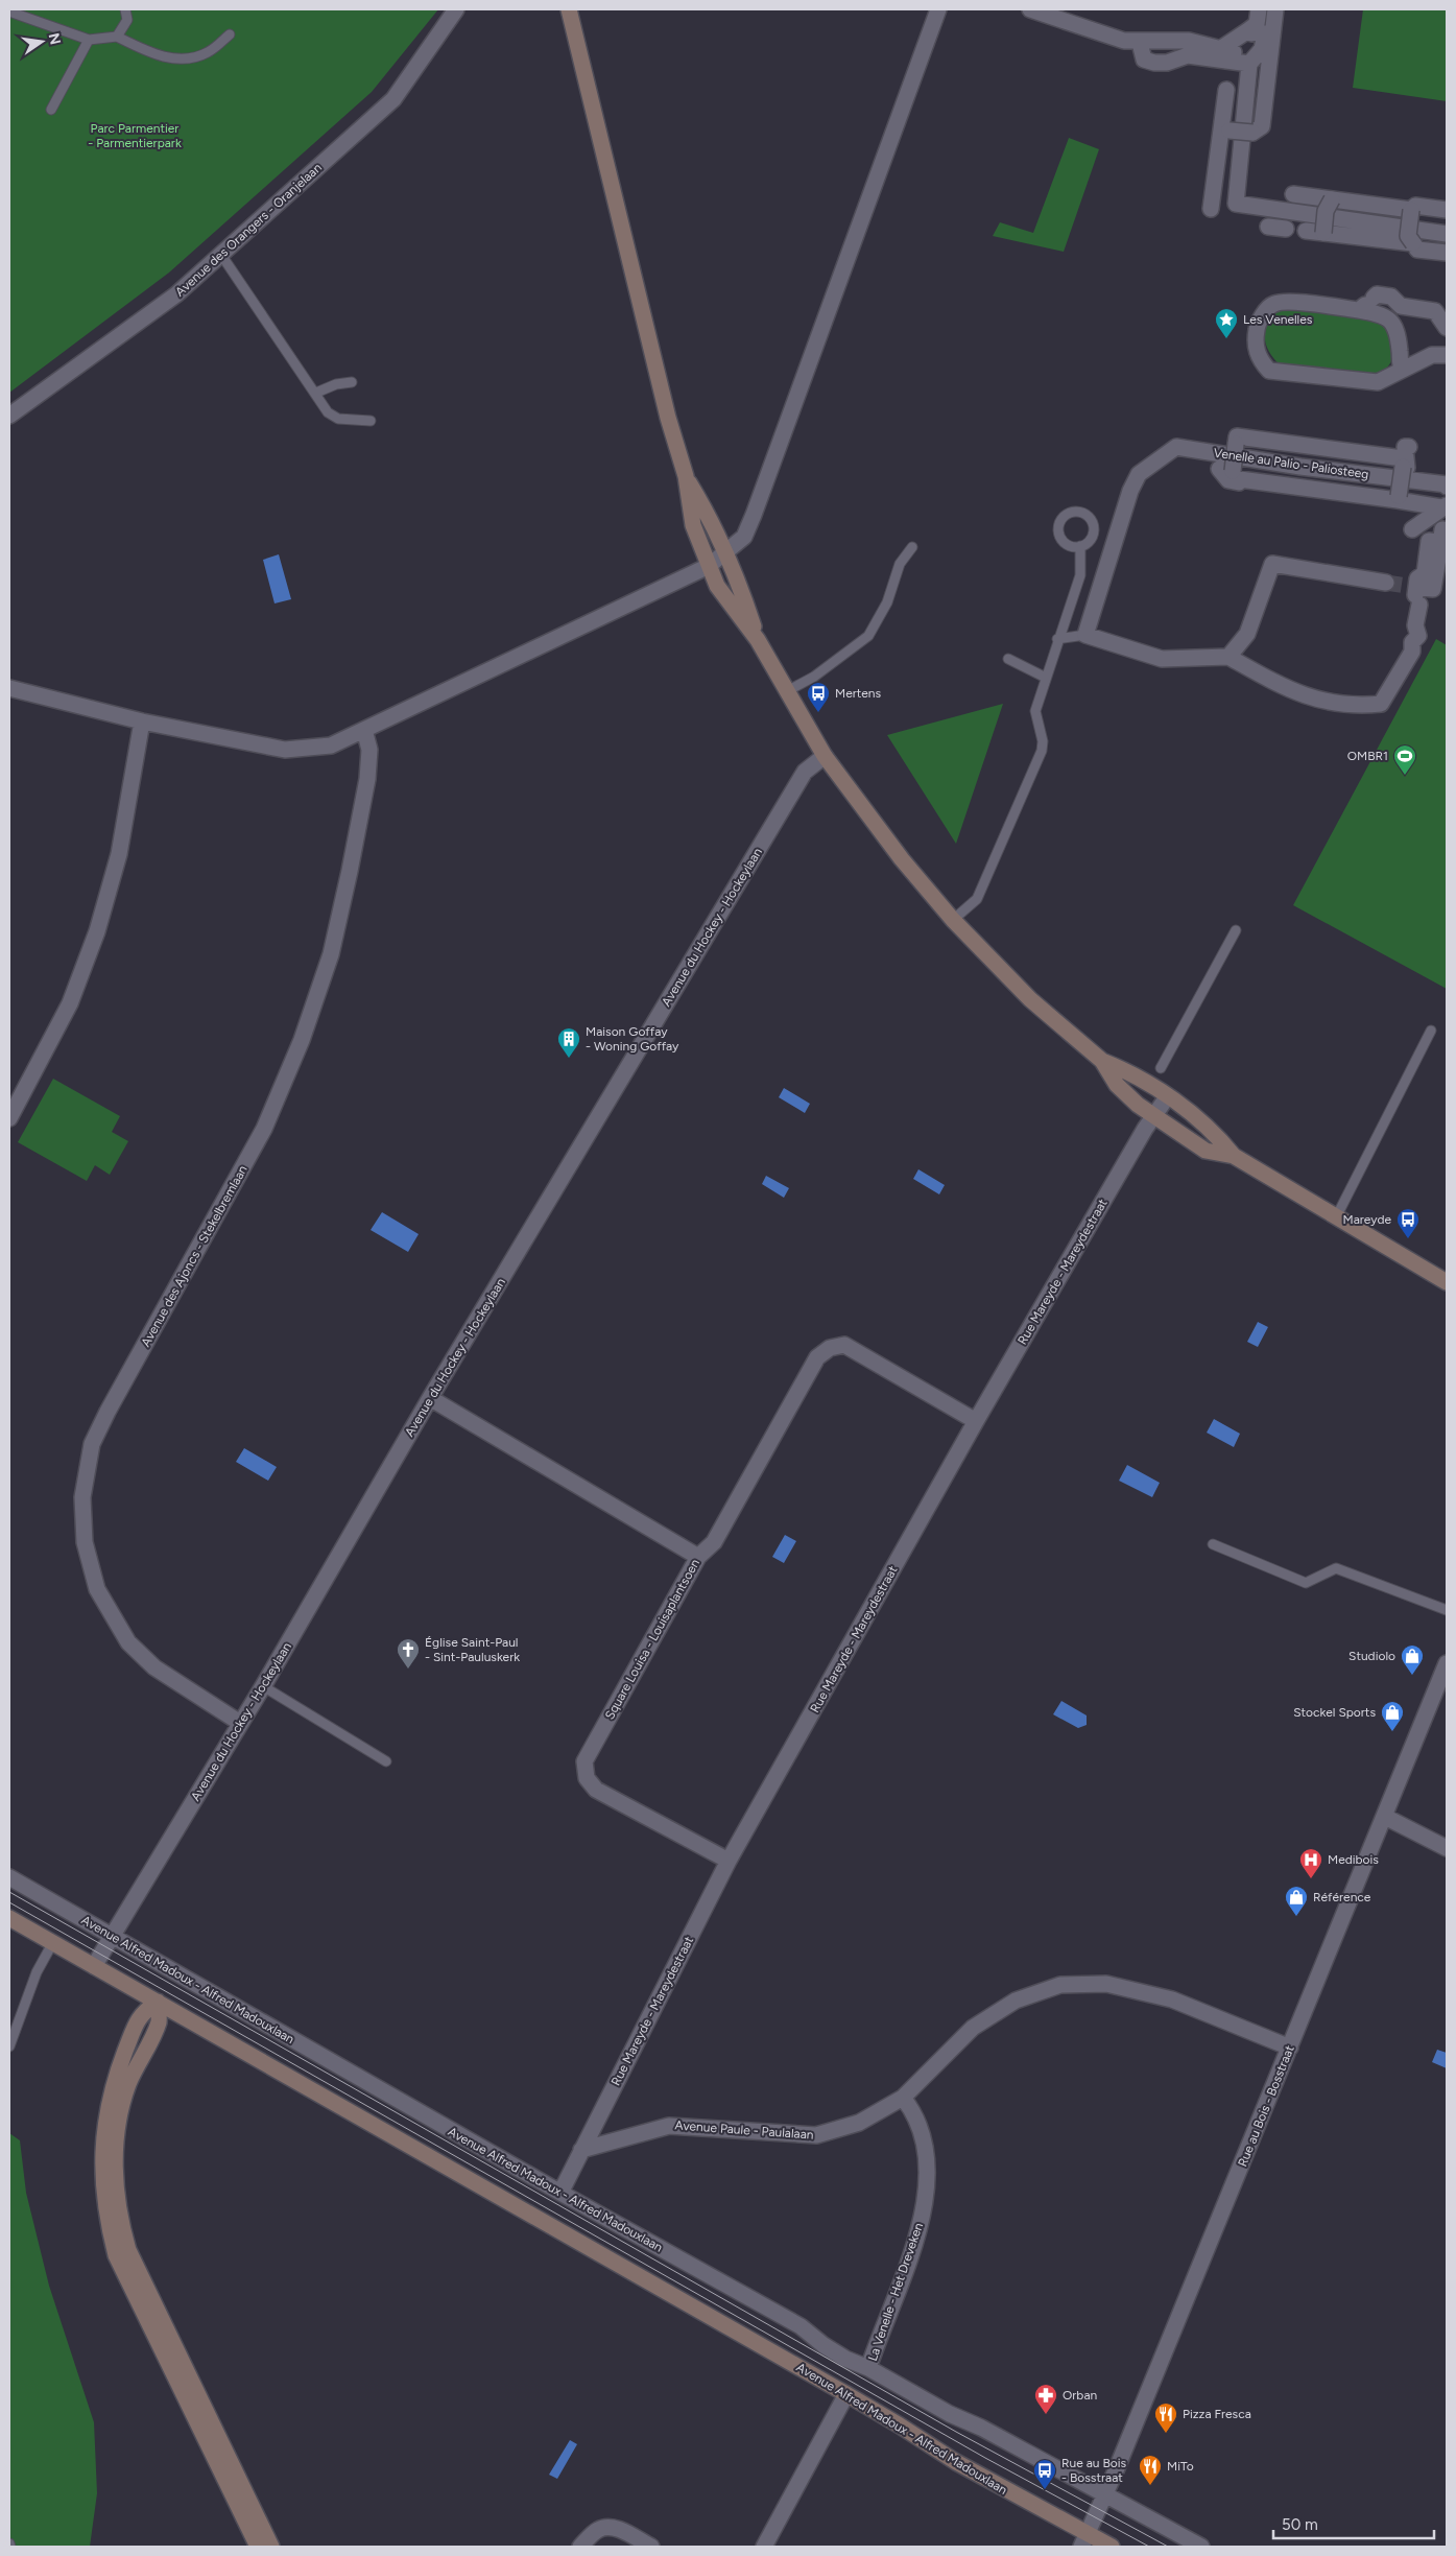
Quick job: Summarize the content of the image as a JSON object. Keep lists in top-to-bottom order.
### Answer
{
  "streets": {
    "street": [
      "Avenue des Orangers - Oranjelaan",
      "Venelle au Palio - Paliosteeg",
      "Avenue du Hockey - Hockeylaan",
      "Avenue des Ajoncs - Stekelbremlaan",
      "Rue Mareyde - Mareydestraat",
      "Square Louisa - Louisaplantsoen",
      "Avenue Alfred Madoux - Alfred Madouxlaan",
      "Rue au Bois - Bosstraat",
      "Avenue Paule - Paulalaan",
      "La Venelle - Het Dreveken"
    ]
  },
  "crossings": [
    ["Avenue du Hockey - Hockeylaan", "Avenue des Ajoncs - Stekelbremlaan"],
    ["Avenue du Hockey - Hockeylaan", "Avenue Alfred Madoux - Alfred Madouxlaan"],
    ["Rue Mareyde - Mareydestraat", "Square Louisa - Louisaplantsoen"],
    ["Rue Mareyde - Mareydestraat", "Avenue Alfred Madoux - Alfred Madouxlaan"],
    ["Rue Mareyde - Mareydestraat", "Avenue Paule - Paulalaan"],
    ["Avenue Alfred Madoux - Alfred Madouxlaan", "Rue au Bois - Bosstraat"],
    ["Avenue Alfred Madoux - Alfred Madouxlaan", "La Venelle - Het Dreveken"],
    ["Rue au Bois - Bosstraat", "Avenue Paule - Paulalaan"],
    ["Avenue Paule - Paulalaan", "La Venelle - Het Dreveken"]
  ],
  "parks": ["Parc Parmentier - Parmentierpark"],
  "places": {
    "place": ["Les Venelles"],
    "bus stop": ["Mertens", "Mareyde", "Rue au Bois - Bosstraat"],
    "sports": ["OMBR1"],
    "building": ["Maison Goffay - Woning Goffay"],
    "church": ["Église Saint-Paul - Sint-Pauluskerk"],
    "shop": ["Studiolo", "Stockel Sports", "Référence"],
    "hospital": ["Medibois"],
    "pharmacy": ["Orban"],
    "restaurant": ["Pizza Fresca", "MiTo"]
  },
  "scale_bar": "50 m",
  "north": "right"
}
